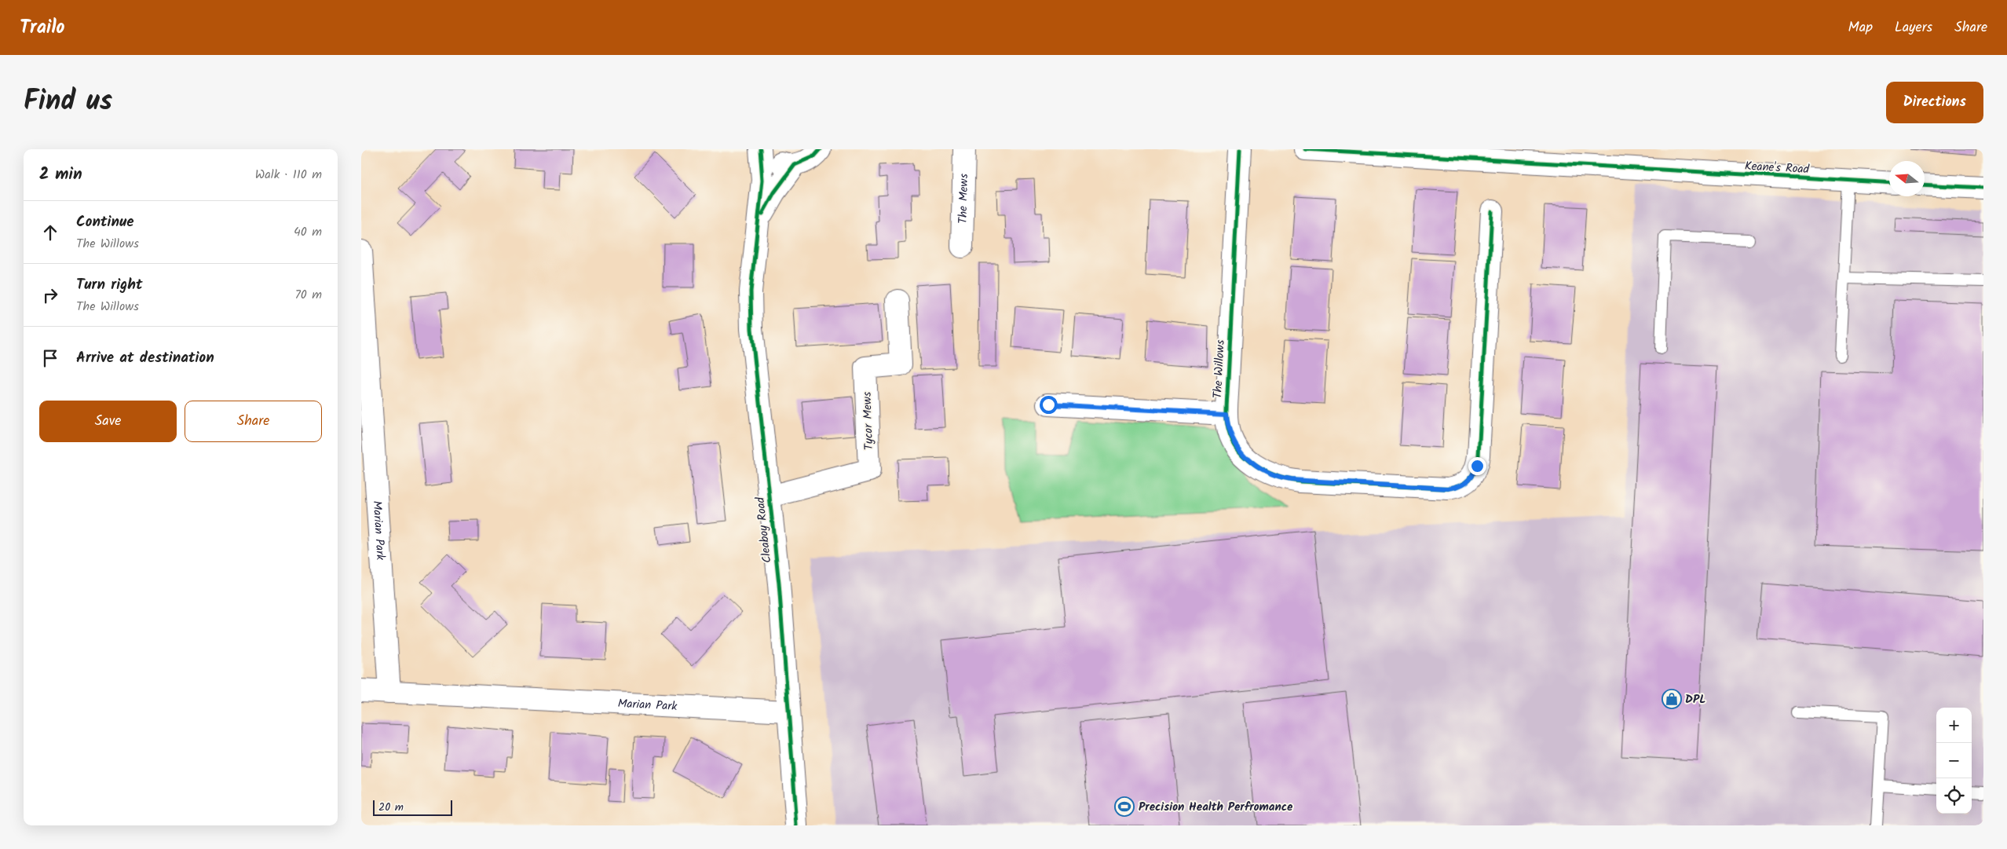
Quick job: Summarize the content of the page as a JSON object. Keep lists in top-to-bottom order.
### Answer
{
  "streets": {
    "street": [
      "Keane's Road",
      "The Mews",
      "The Willows",
      "Tycor Mews",
      "Marian Park",
      "Cleaboy Road"
    ]
  },
  "crossings": [
    ["Tycor Mews", "Cleaboy Road"],
    ["Marian Park", "Cleaboy Road"]
  ],
  "places": {
    "shop": ["DPL"],
    "sports": ["Precision Health Perfromance"]
  },
  "scale_bar": "20 m",
  "north": "left",
  "page": {
    "header": "Trailo",
    "nav": ["Map", "Layers", "Share"],
    "title": "Find us",
    "buttons": [
      "Directions",
      ["Save", "Share"]
    ],
    "heading": ["2 min", "Walk · 110 m"],
    "list": [
      ["Continue", "The Willows", "40 m"],
      ["Turn right", "The Willows", "70 m"],
      "Arrive at destination"
    ],
    "map_buttons": ["+", "−"],
    "scale": "20 m"
  }
}
